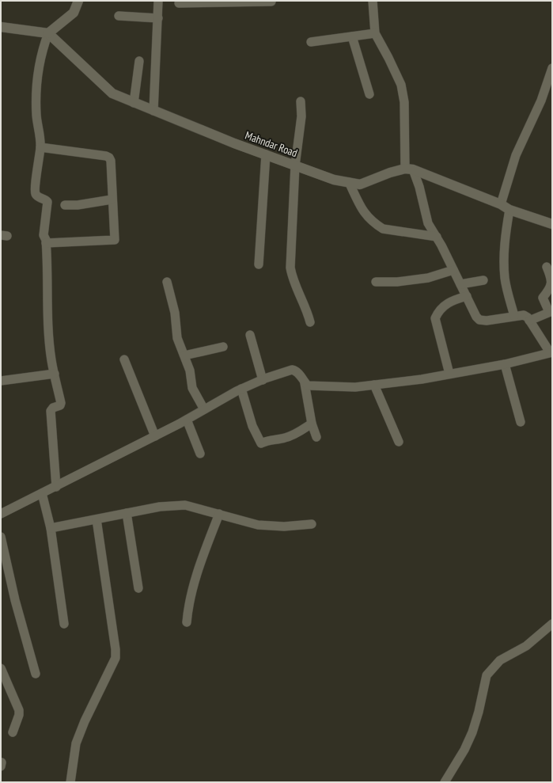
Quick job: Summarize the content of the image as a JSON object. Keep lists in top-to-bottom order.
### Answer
{
  "streets": {
    "street": ["Mahndar Road"]
  }
}
